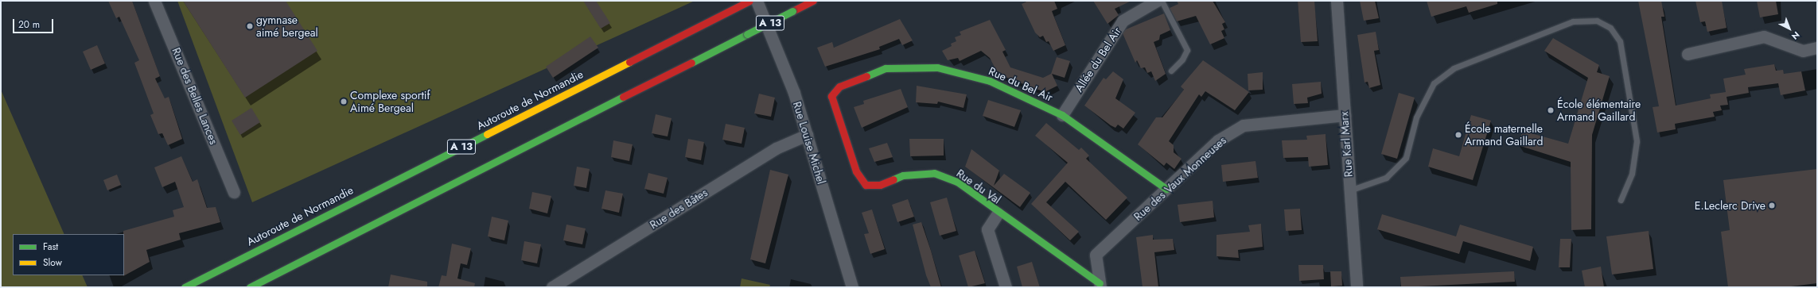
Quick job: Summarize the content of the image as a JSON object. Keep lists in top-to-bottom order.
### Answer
{
  "streets": {
    "main road": [
      "A 13",
      "Rue du Bel Air",
      "Autoroute de Normandie",
      "Rue du Val"
    ],
    "street": [
      "Allée du Bel Air",
      "Rue des Belles Lances",
      "Rue Louise Michel",
      "Rue Karl Marx",
      "Rue des Vaux Monneuses",
      "Rue des Bâtes"
    ]
  },
  "crossings": [
    ["Allée du Bel Air", "Rue du Bel Air"],
    ["Rue du Bel Air", "Rue des Vaux Monneuses"],
    ["Rue du Bel Air", "Rue du Val"],
    ["Rue Louise Michel", "Rue des Bâtes"],
    ["Rue Karl Marx", "Rue des Vaux Monneuses"],
    ["Rue des Vaux Monneuses", "Rue du Val"]
  ],
  "places": [
    "gymnase aimé bergeal",
    "Complexe sportif Aimé Bergeal",
    "École élémentaire Armand Gaillard",
    "École maternelle Armand Gaillard",
    "E.Leclerc Drive"
  ],
  "legend": ["Fast", "Slow"],
  "scale_bar": "20 m",
  "north": "bottom right"
}
